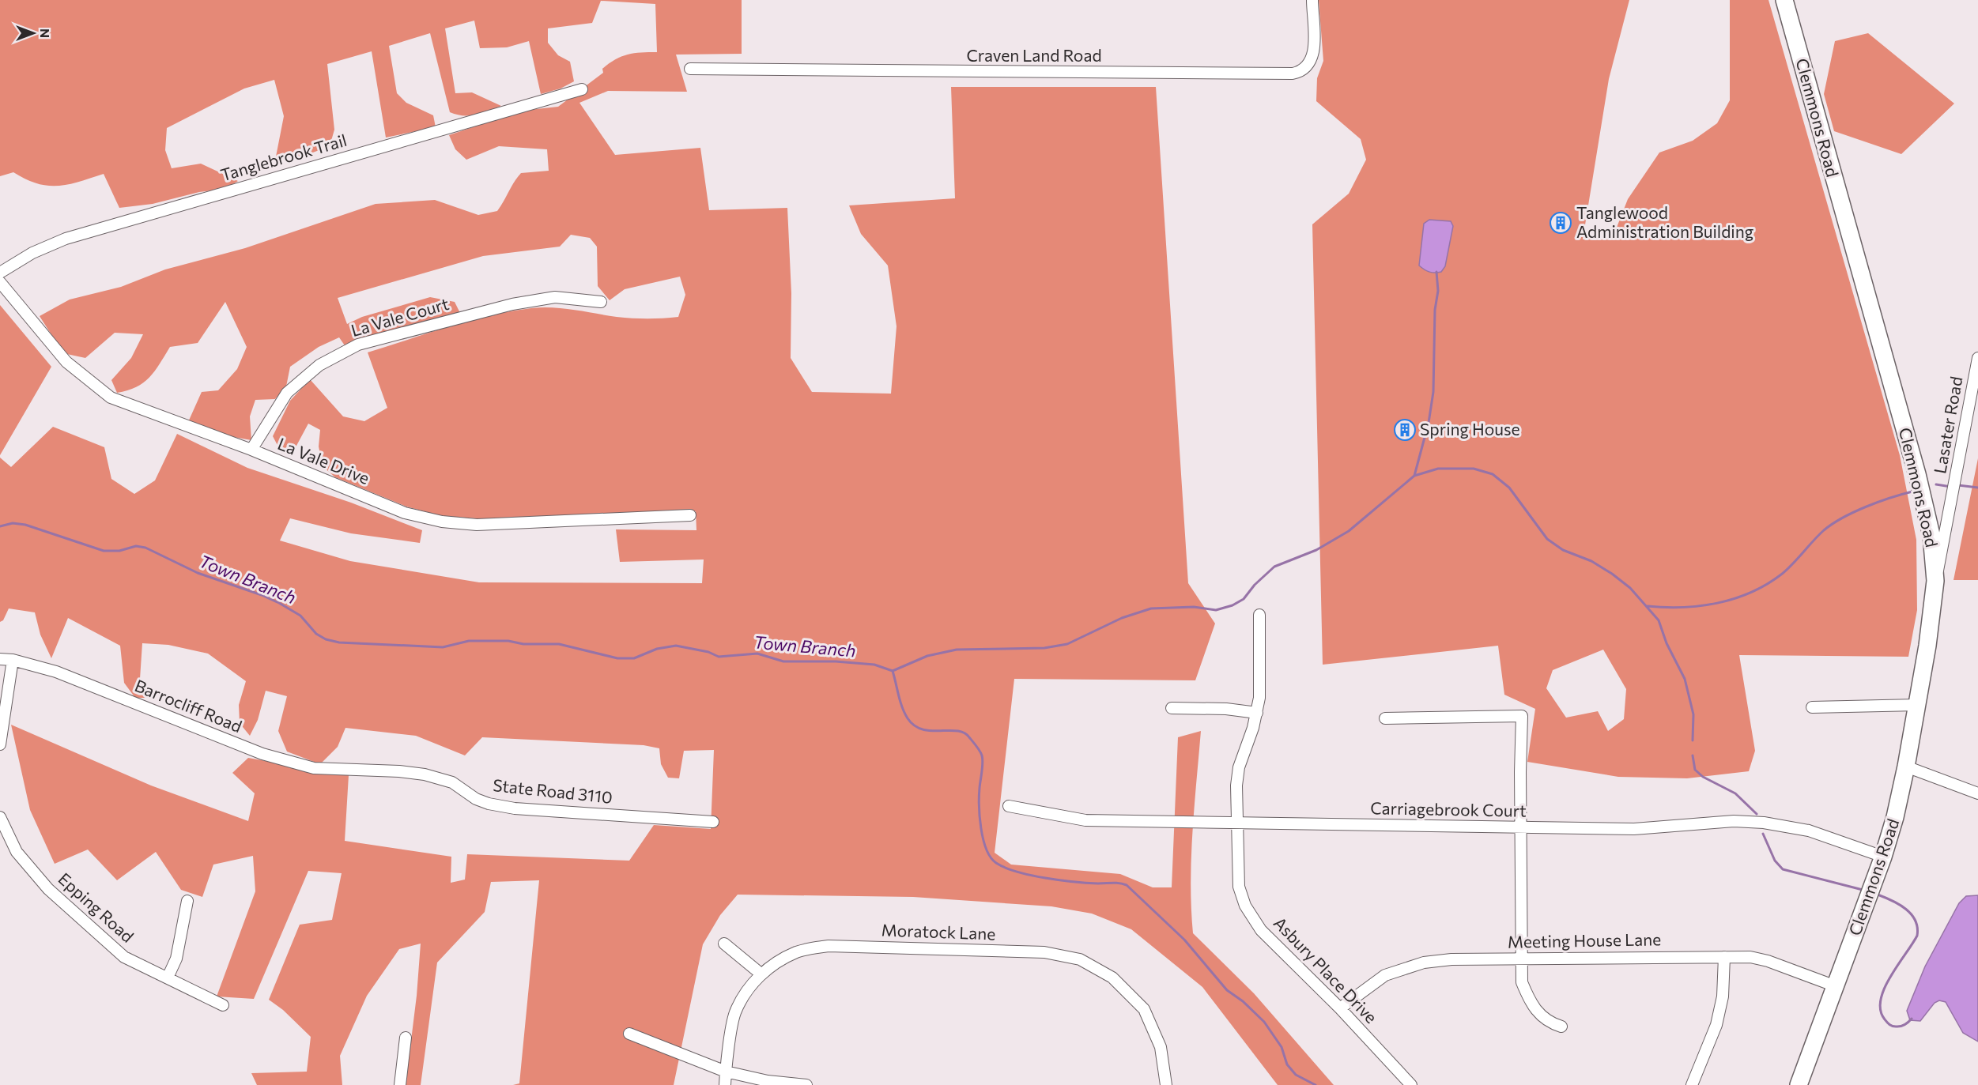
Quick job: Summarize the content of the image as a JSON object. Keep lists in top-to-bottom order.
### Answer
{
  "streets": {
    "main road": ["Clemmons Road"],
    "street": [
      "Craven Land Road",
      "Tanglebrook Trail",
      "La Vale Court",
      "Lasater Road",
      "La Vale Drive",
      "Barrocliff Road",
      "State Road 3110",
      "Carriagebrook Court",
      "Epping Road",
      "Moratock Lane",
      "Meeting House Lane",
      "Asbury Place Drive"
    ]
  },
  "crossings": [
    ["Clemmons Road", "Lasater Road"],
    ["Clemmons Road", "Carriagebrook Court"],
    ["Clemmons Road", "Meeting House Lane"],
    ["La Vale Court", "La Vale Drive"],
    ["Barrocliff Road", "State Road 3110"],
    ["Carriagebrook Court", "Asbury Place Drive"],
    ["Meeting House Lane", "Asbury Place Drive"]
  ],
  "water": ["Town Branch"],
  "places": {
    "building": ["Tanglewood Administration Building", "Spring House"]
  },
  "north": "right"
}
